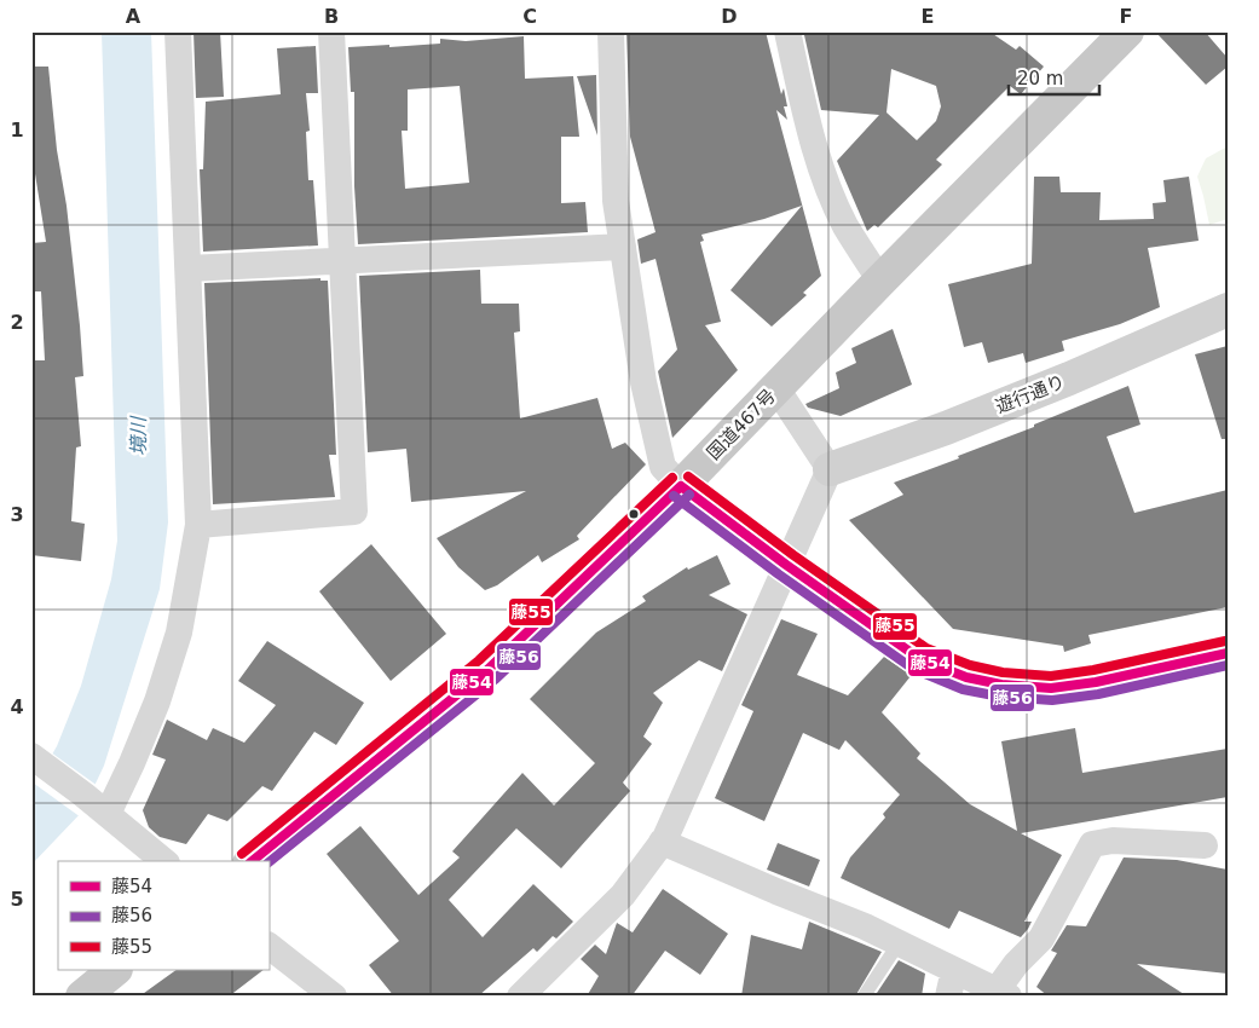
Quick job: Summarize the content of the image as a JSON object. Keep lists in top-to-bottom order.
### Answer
{
  "streets": {
    "highway": ["国道467号"],
    "main road": ["遊行通り"]
  },
  "water": ["境川"],
  "lines": ["transit line 藤55", "transit line 藤54", "transit line 藤56"],
  "legend": ["藤54", "藤56", "藤55"],
  "scale_bar": "20 m",
  "grid": {
    "columns": [
      "A",
      "B",
      "C",
      "D",
      "E",
      "F"
    ],
    "rows": [
      "1",
      "2",
      "3",
      "4",
      "5"
    ]
  }
}
